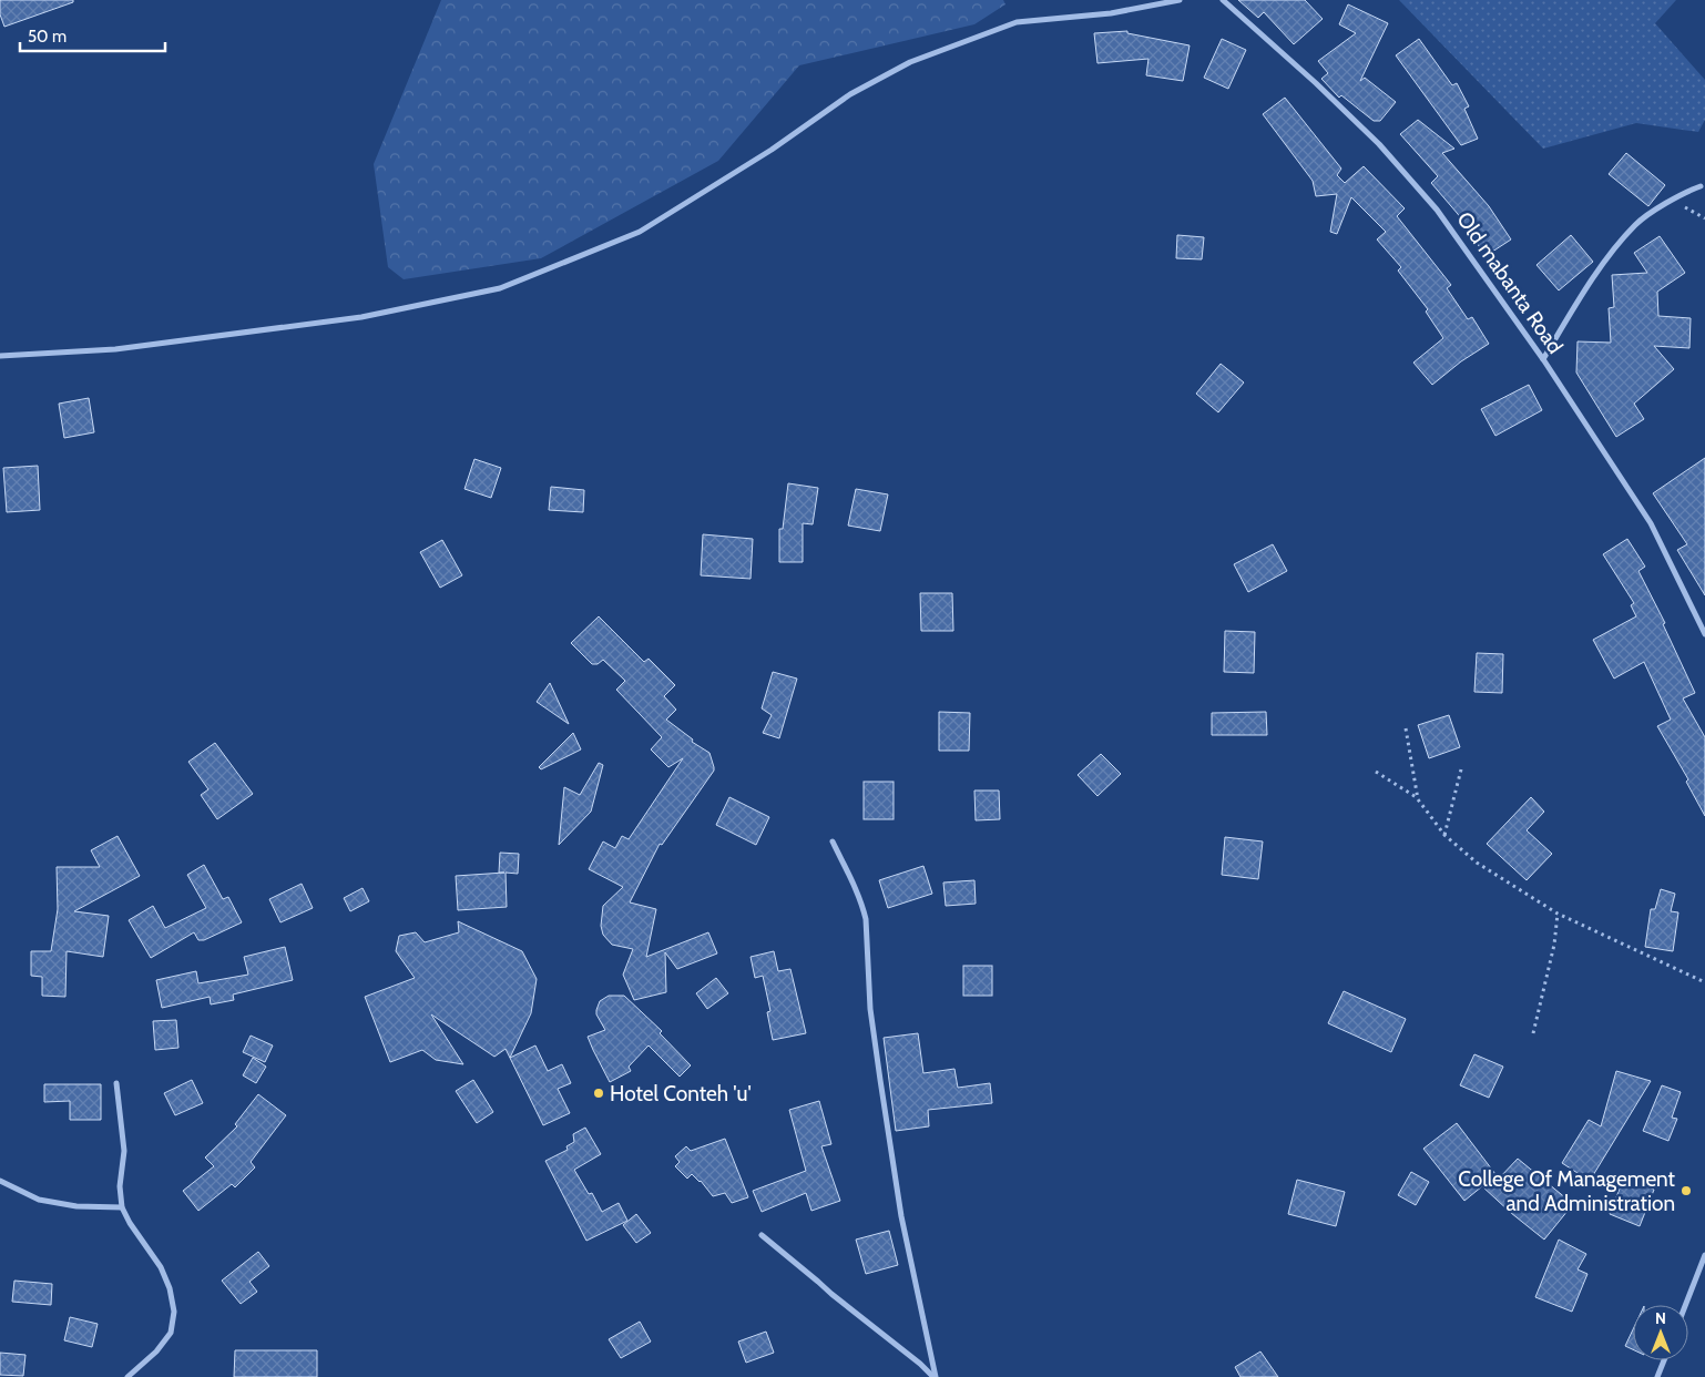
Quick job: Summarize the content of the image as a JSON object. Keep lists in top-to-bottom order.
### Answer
{
  "streets": {
    "street": ["Old mabanta Road"]
  },
  "places": ["Hotel Conteh 'u'", "College Of Management and Administration"],
  "scale_bar": "50 m",
  "north": "top"
}
